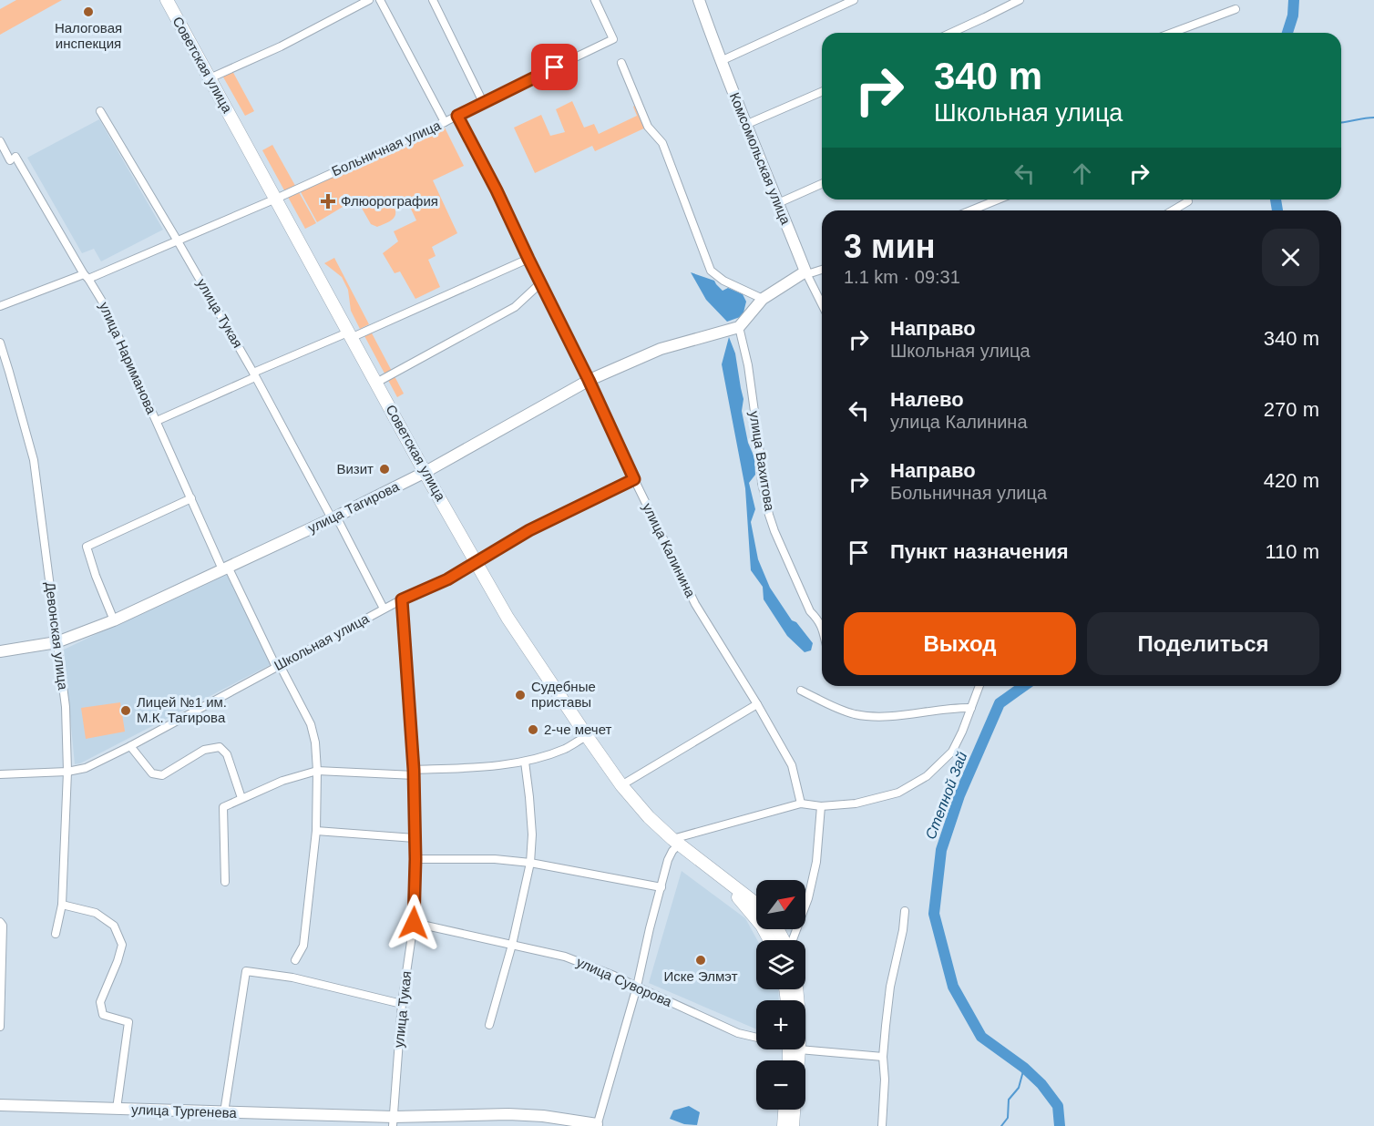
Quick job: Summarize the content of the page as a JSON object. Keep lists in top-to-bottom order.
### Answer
{
  "streets": {
    "main road": ["Советская улица"],
    "street": [
      "Больничная улица",
      "Комсомольская улица",
      "улица Тукая",
      "улица Нариманова",
      "улица Вахитова",
      "улица Тагирова",
      "улица Калинина",
      "Девонская улица",
      "Школьная улица",
      "улица Суворова",
      "улица Тургенева"
    ]
  },
  "crossings": [
    ["Советская улица", "Больничная улица"],
    ["Советская улица", "улица Тагирова"],
    ["Советская улица", "Школьная улица"],
    ["Больничная улица", "улица Тукая"],
    ["Больничная улица", "улица Нариманова"],
    ["Больничная улица", "улица Калинина"],
    ["улица Тукая", "улица Тагирова"],
    ["улица Тукая", "Школьная улица"],
    ["улица Тукая", "улица Суворова"],
    ["улица Тукая", "улица Тургенева"],
    ["улица Нариманова", "улица Тагирова"],
    ["улица Нариманова", "Школьная улица"],
    ["улица Вахитова", "улица Тагирова"],
    ["улица Тагирова", "улица Калинина"],
    ["улица Тагирова", "Девонская улица"],
    ["улица Калинина", "Школьная улица"],
    ["Девонская улица", "Школьная улица"]
  ],
  "water": ["Степной Зай"],
  "places": {
    "other": [
      "Налоговая инспекция",
      "Визит",
      "Судебные приставы",
      "Лицей №1 им. М.К. Тагирова",
      "2-че мечет",
      "Иске Элмэт"
    ],
    "health": ["Флюорография"]
  },
  "north": "top right",
  "page": {
    "turn": ["340 m", "Школьная улица"],
    "heading": ["3 мин", "1.1 km · 09:31"],
    "list": [
      {
        "name": "Направо",
        "note": "Школьная улица",
        "value": "340 m"
      },
      {
        "name": "Налево",
        "note": "улица Калинина",
        "value": "270 m"
      },
      {
        "name": "Направо",
        "note": "Больничная улица",
        "value": "420 m"
      },
      {
        "name": "Пункт назначения",
        "value": "110 m"
      }
    ],
    "buttons": ["Выход", "Поделиться"],
    "map_buttons": ["+", "−"]
  }
}
